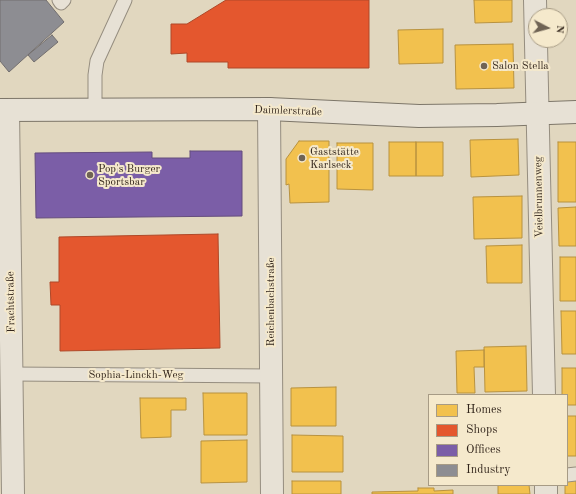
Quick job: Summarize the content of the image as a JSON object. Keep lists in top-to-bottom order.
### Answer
{
  "streets": {
    "street": [
      "Daimlerstraße",
      "Veielbrunnenweg",
      "Frachtstraße",
      "Reichenbachstraße"
    ],
    "lane": ["Sophia-Linckh-Weg"]
  },
  "crossings": [
    ["Daimlerstraße", "Veielbrunnenweg"],
    ["Daimlerstraße", "Frachtstraße"],
    ["Daimlerstraße", "Reichenbachstraße"],
    ["Frachtstraße", "Sophia-Linckh-Weg"],
    ["Reichenbachstraße", "Sophia-Linckh-Weg"]
  ],
  "places": ["Salon Stella", "Gaststätte Karlseck", "Pop's Burger Sportsbar"],
  "legend": [
    "Homes",
    "Shops",
    "Offices",
    "Industry"
  ],
  "north": "right"
}
